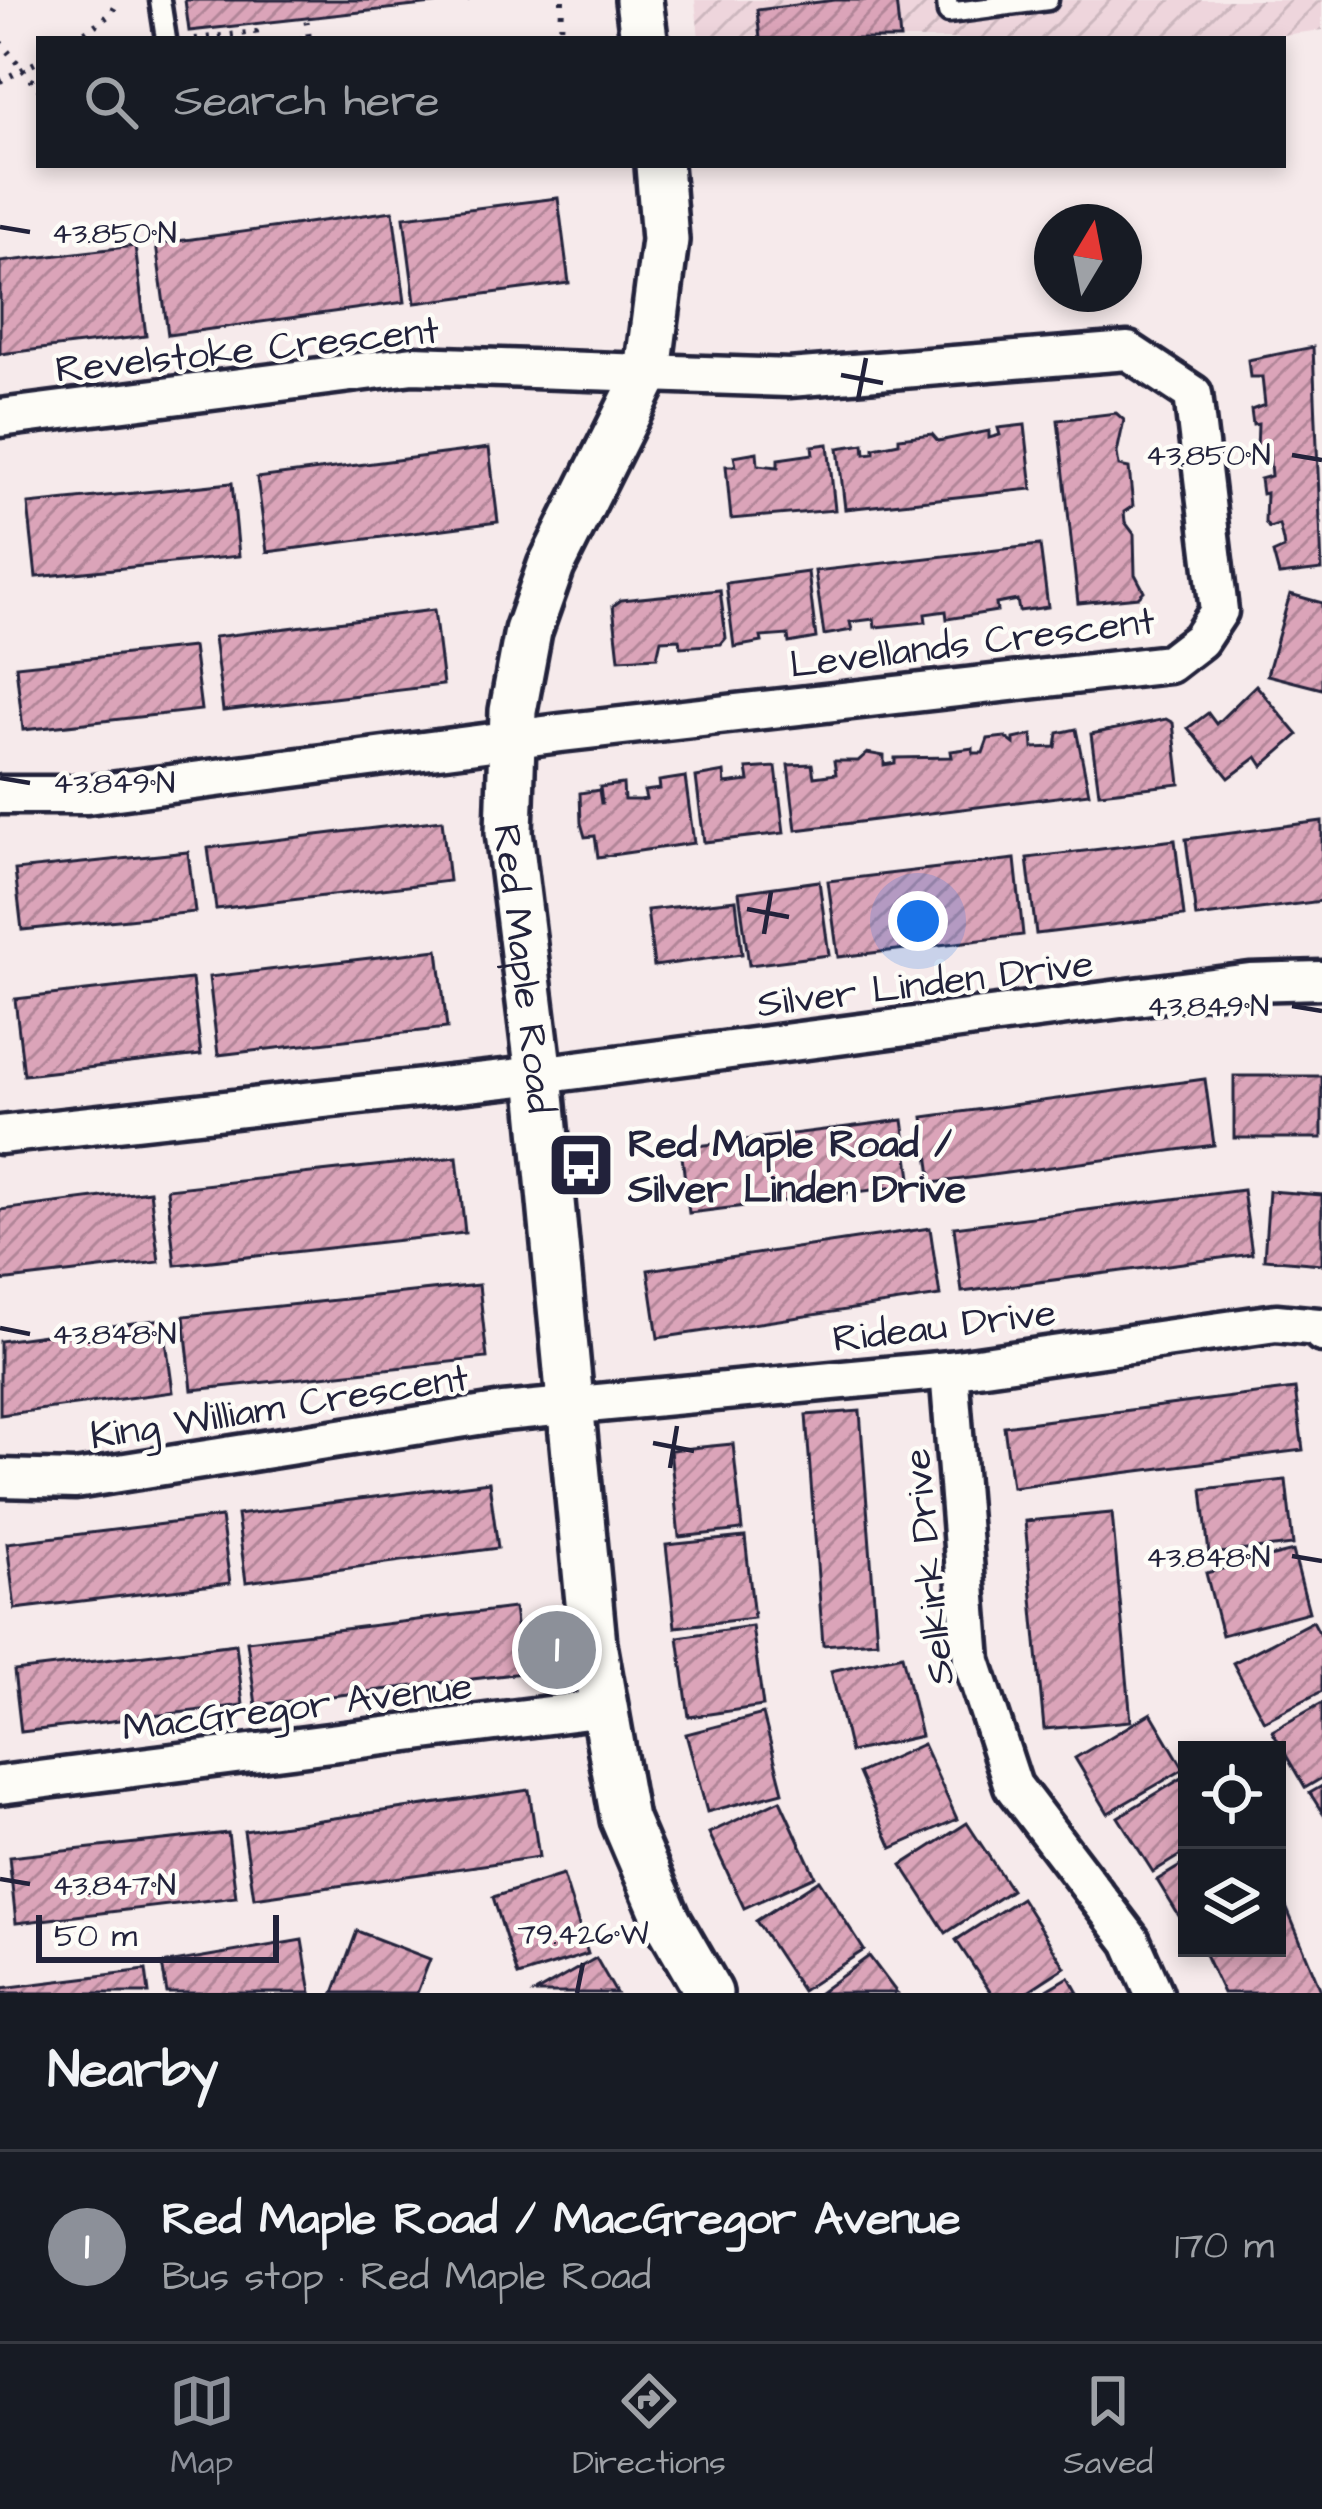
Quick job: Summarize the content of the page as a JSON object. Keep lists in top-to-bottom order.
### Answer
{
  "streets": {
    "street": [
      "Revelstoke Crescent",
      "Levellands Crescent",
      "Red Maple Road",
      "Silver Linden Drive",
      "Rideau Drive",
      "King William Crescent",
      "Selkirk Drive",
      "MacGregor Avenue"
    ]
  },
  "crossings": [
    ["Revelstoke Crescent", "Levellands Crescent"],
    ["Revelstoke Crescent", "Red Maple Road"],
    ["Levellands Crescent", "Red Maple Road"],
    ["Red Maple Road", "Silver Linden Drive"],
    ["Red Maple Road", "Rideau Drive"],
    ["Red Maple Road", "King William Crescent"],
    ["Red Maple Road", "MacGregor Avenue"],
    ["Rideau Drive", "King William Crescent"],
    ["Rideau Drive", "Selkirk Drive"]
  ],
  "places": {
    "bus stop": ["Red Maple Road / Silver Linden Drive"]
  },
  "scale_bar": "50 m",
  "north": "top",
  "page": {
    "search": "Search here",
    "pins": "1",
    "scale": "50 m",
    "heading": "Nearby",
    "list": [
      {
        "mark": "1",
        "name": "Red Maple Road / MacGregor Avenue",
        "note": "Bus stop · Red Maple Road",
        "value": "170 m"
      }
    ],
    "nav": ["Map", "Directions", "Saved"]
  },
  "coordinates": [
    "43.850°N",
    "43.849°N",
    "43.848°N",
    "43.847°N",
    "79.426°W"
  ]
}
